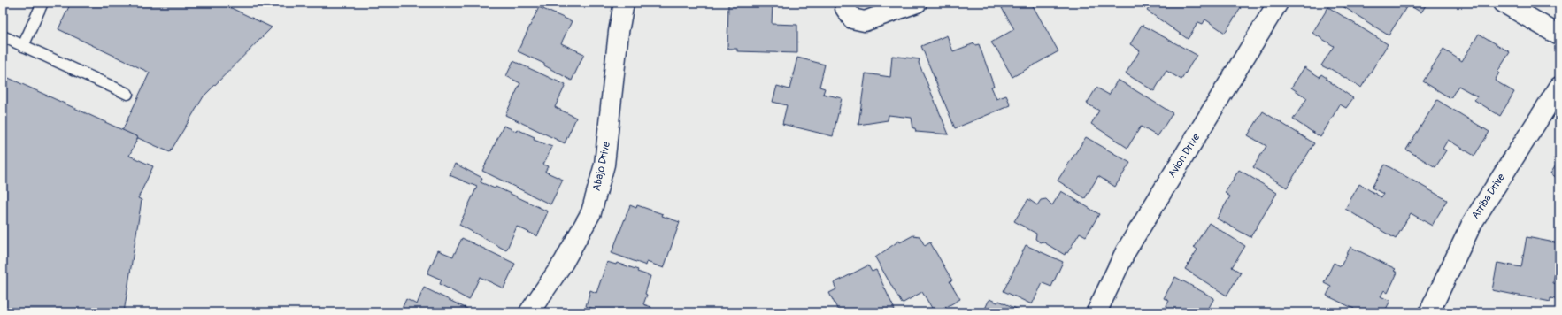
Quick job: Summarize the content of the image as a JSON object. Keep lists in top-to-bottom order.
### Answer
{
  "streets": {
    "street": ["Avion Drive", "Abajo Drive", "Arriba Drive"]
  }
}
